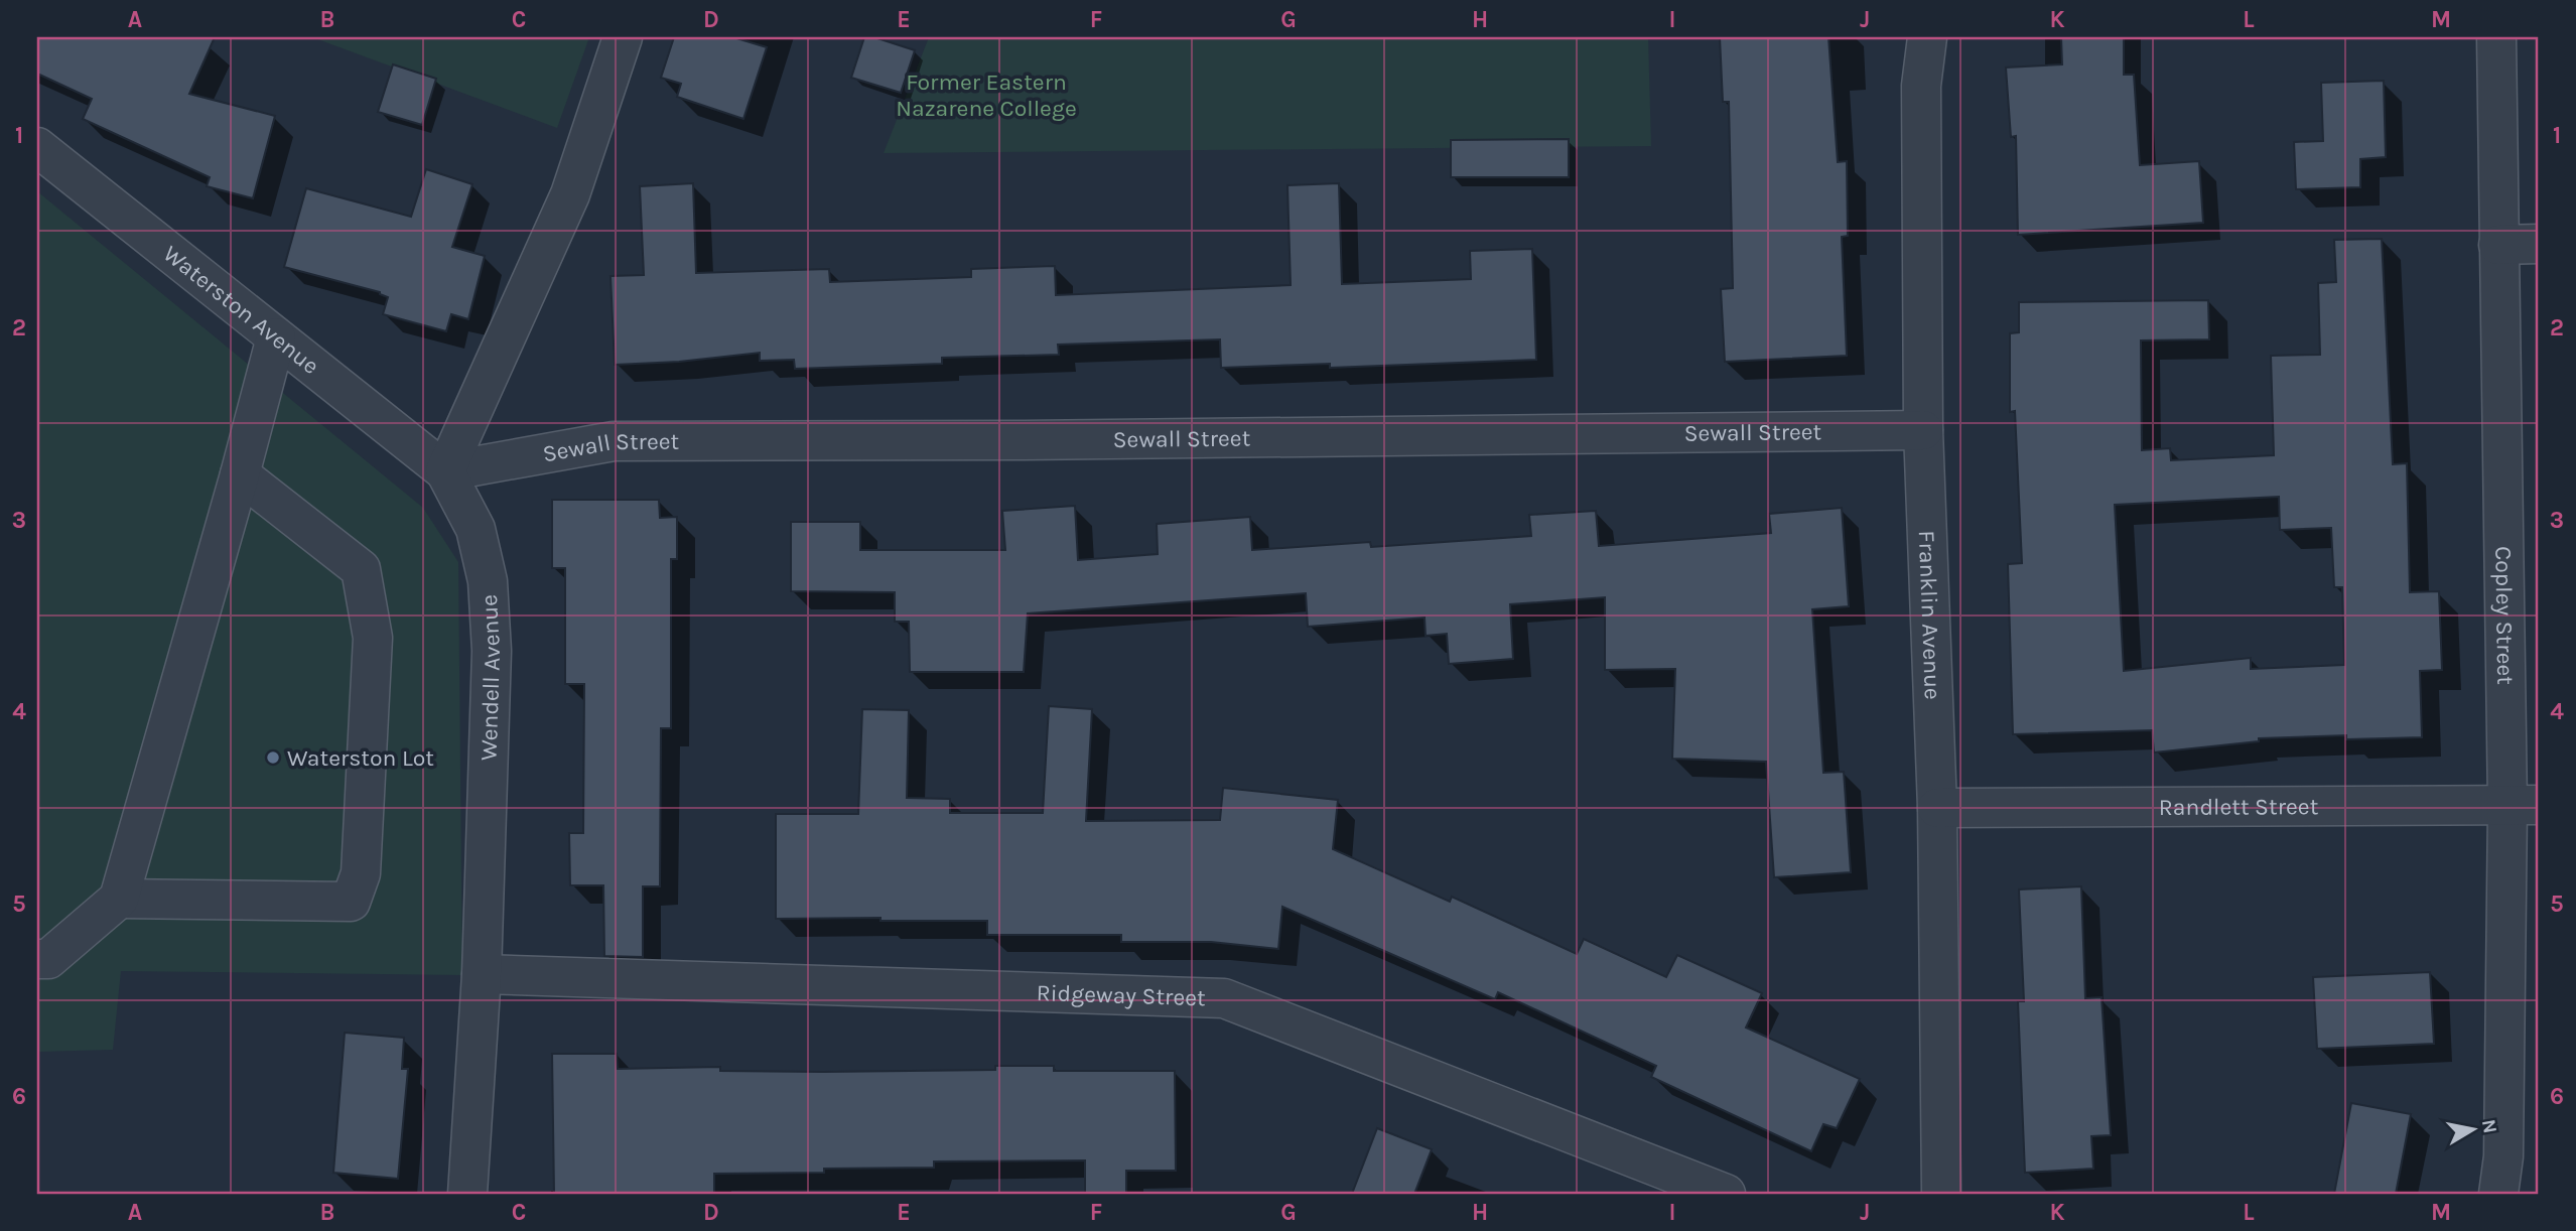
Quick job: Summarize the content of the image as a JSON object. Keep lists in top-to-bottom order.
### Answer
{
  "streets": {
    "street": [
      "Waterston Avenue",
      "Sewall Street",
      "Franklin Avenue",
      "Copley Street",
      "Wendell Avenue",
      "Randlett Street",
      "Ridgeway Street"
    ]
  },
  "crossings": [
    ["Waterston Avenue", "Sewall Street"],
    ["Waterston Avenue", "Wendell Avenue"],
    ["Sewall Street", "Franklin Avenue"],
    ["Sewall Street", "Wendell Avenue"],
    ["Franklin Avenue", "Randlett Street"],
    ["Copley Street", "Randlett Street"],
    ["Wendell Avenue", "Ridgeway Street"]
  ],
  "parks": ["Former Eastern Nazarene College"],
  "places": ["Waterston Lot"],
  "north": "right",
  "grid": {
    "columns": [
      "A",
      "B",
      "C",
      "D",
      "E",
      "F",
      "G",
      "H",
      "I",
      "J",
      "K",
      "L",
      "M"
    ],
    "rows": [
      "1",
      "2",
      "3",
      "4",
      "5",
      "6"
    ]
  }
}
